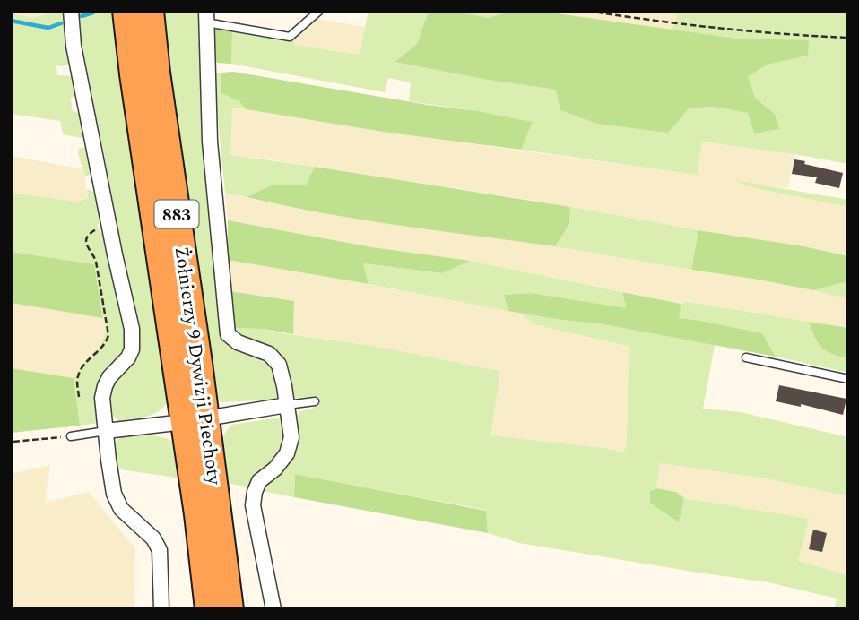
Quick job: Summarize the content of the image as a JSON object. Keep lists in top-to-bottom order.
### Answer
{
  "streets": {
    "highway": ["883", "Żołnierzy 9 Dywizji Piechoty"]
  }
}
